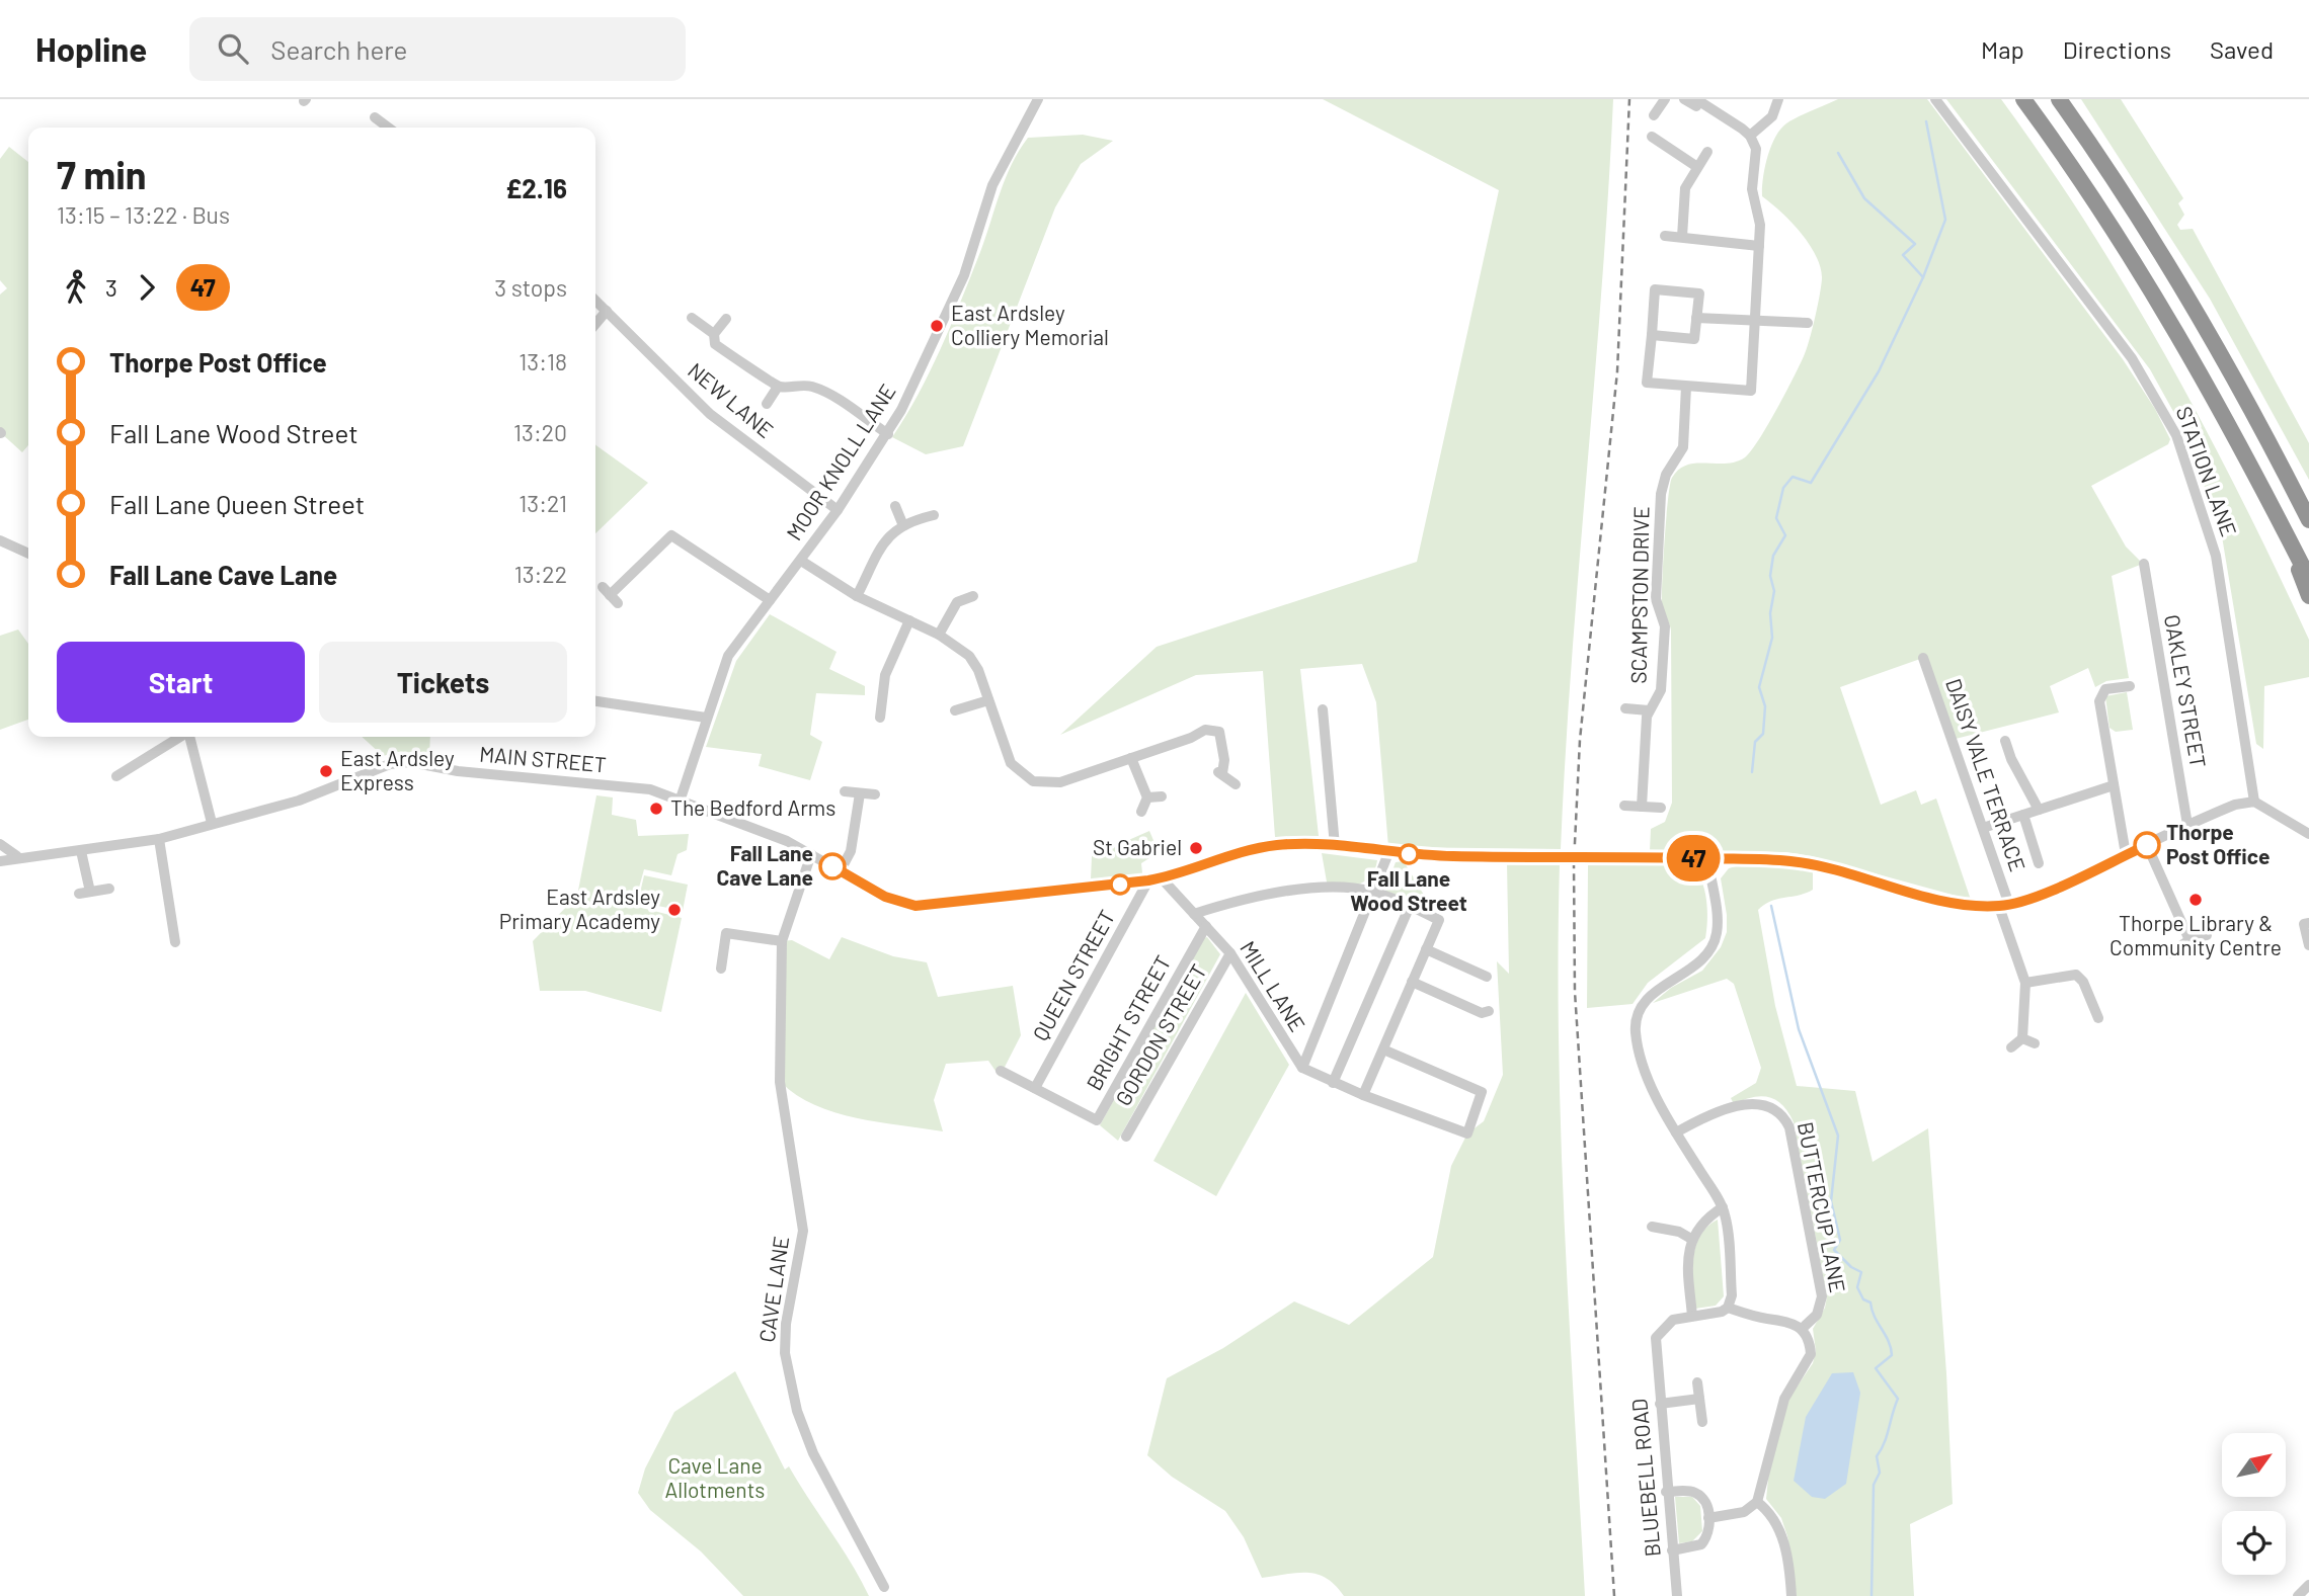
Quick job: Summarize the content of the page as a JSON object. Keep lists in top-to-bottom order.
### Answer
{
  "streets": {
    "street": [
      "NEW LANE",
      "MOOR KNOLL LANE",
      "STATION LANE",
      "SCAMPSTON DRIVE",
      "OAKLEY STREET",
      "MAIN STREET",
      "DAISY VALE TERRACE",
      "QUEEN STREET",
      "MILL LANE",
      "BRIGHT STREET",
      "GORDON STREET",
      "BUTTERCUP LANE",
      "CAVE LANE",
      "BLUEBELL ROAD"
    ]
  },
  "crossings": [
    ["NEW LANE", "MOOR KNOLL LANE"],
    ["MOOR KNOLL LANE", "MAIN STREET"],
    ["MAIN STREET", "DAISY VALE TERRACE"],
    ["MAIN STREET", "QUEEN STREET"],
    ["MAIN STREET", "MILL LANE"],
    ["MAIN STREET", "CAVE LANE"],
    ["QUEEN STREET", "BRIGHT STREET"],
    ["MILL LANE", "BRIGHT STREET"],
    ["MILL LANE", "GORDON STREET"]
  ],
  "parks": ["Cave Lane Allotments"],
  "places": [
    "East Ardsley Colliery Memorial",
    "East Ardsley Express",
    "The Bedford Arms",
    "Thorpe Post Office",
    "St Gabriel",
    "Fall Lane Wood Street",
    "Fall Lane Cave Lane",
    "Thorpe Library & Community Centre",
    "East Ardsley Primary Academy"
  ],
  "lines": ["bus line 47"],
  "north": "top right",
  "page": {
    "header": "Hopline",
    "search": "Search here",
    "nav": ["Map", "Directions", "Saved"],
    "on_map": "47",
    "heading": ["7 min", "13:15 – 13:22 · Bus", "£2.16"],
    "legs": ["3", "47", "3 stops"],
    "list": [
      {
        "name": "Thorpe Post Office",
        "value": "13:18"
      },
      {
        "name": "Fall Lane Wood Street",
        "value": "13:20"
      },
      {
        "name": "Fall Lane Queen Street",
        "value": "13:21"
      },
      {
        "name": "Fall Lane Cave Lane",
        "value": "13:22"
      }
    ],
    "buttons": ["Start", "Tickets"]
  }
}
